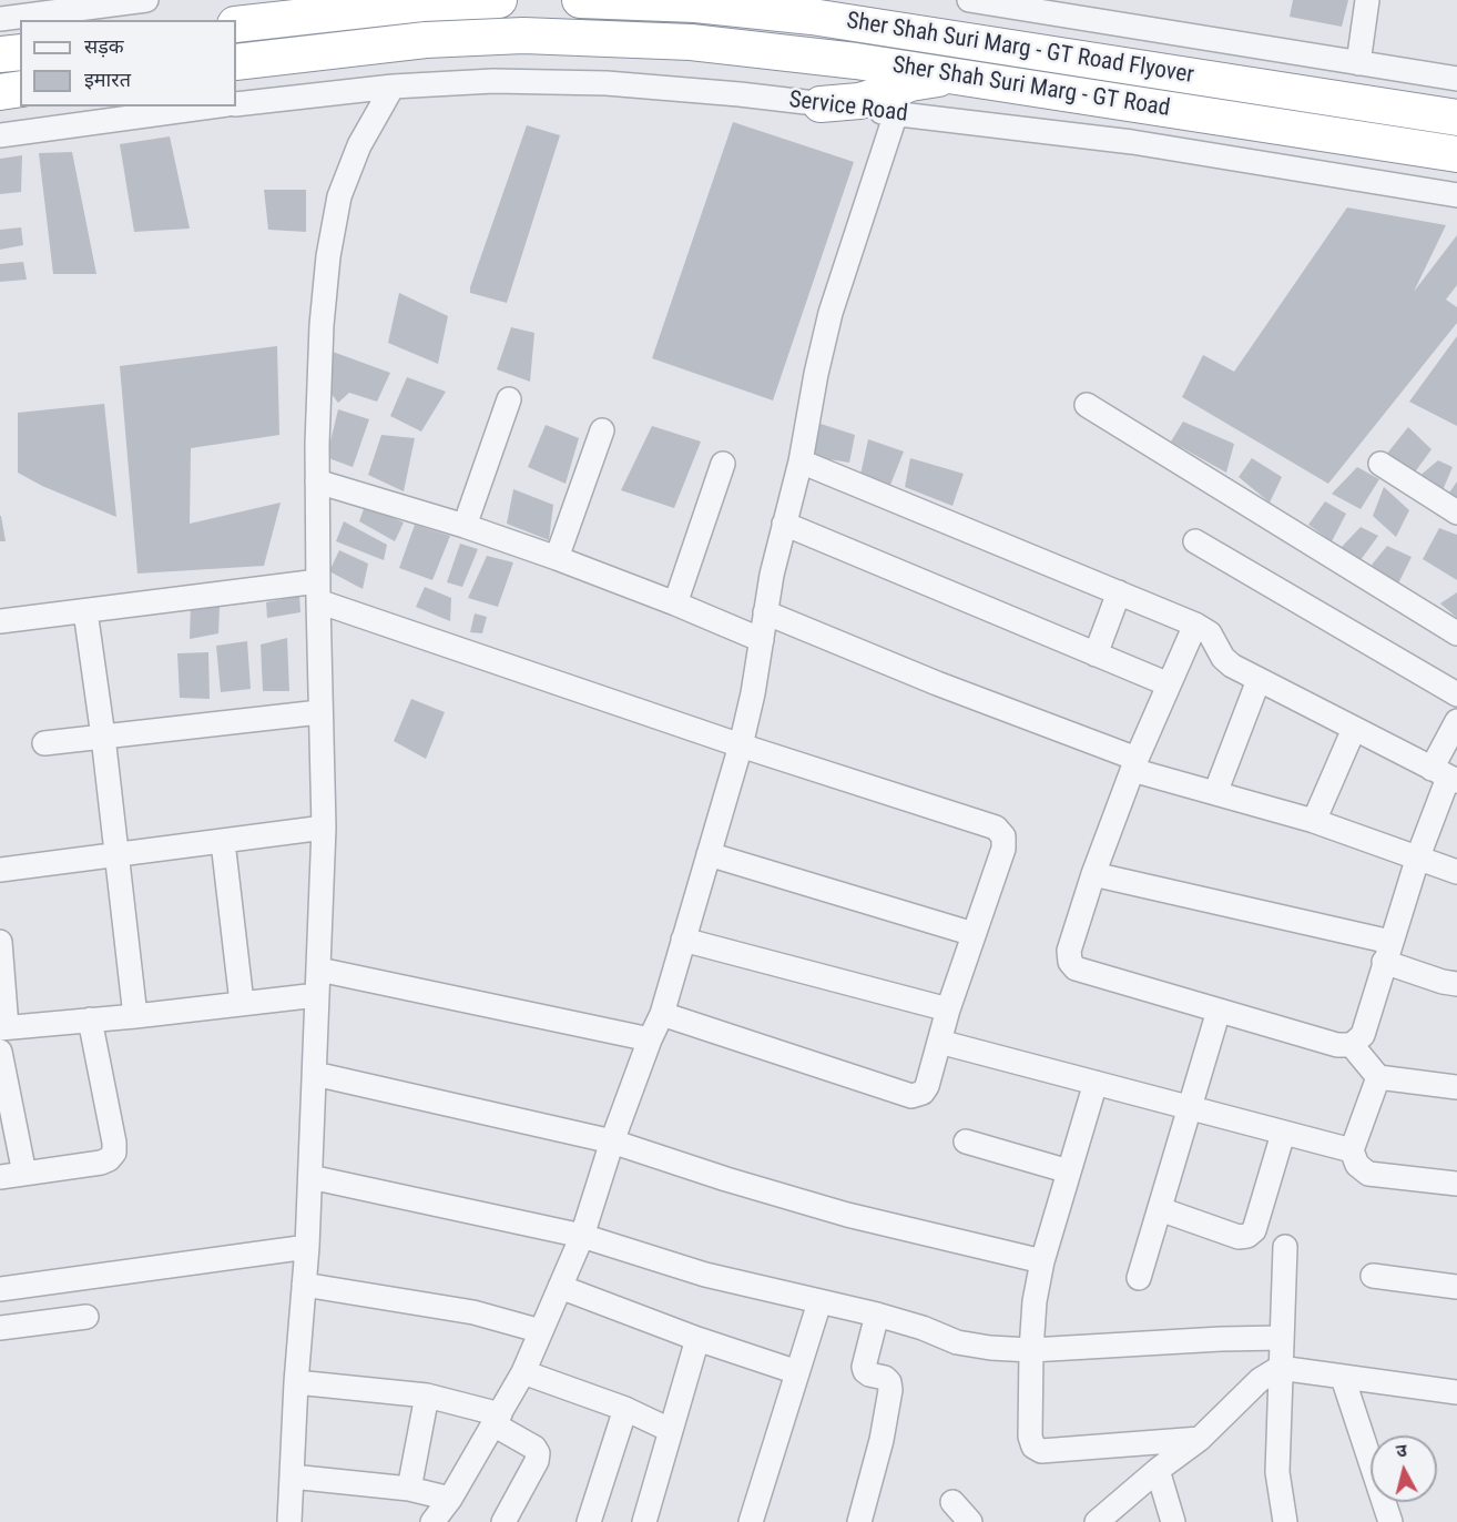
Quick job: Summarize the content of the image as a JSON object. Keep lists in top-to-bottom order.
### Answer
{
  "streets": {
    "highway": ["Sher Shah Suri Marg - GT Road Flyover", "Sher Shah Suri Marg - GT Road"],
    "street": ["Service Road"]
  },
  "crossings": [
    ["Sher Shah Suri Marg - GT Road Flyover", "Sher Shah Suri Marg - GT Road"]
  ],
  "legend": ["सड़क", "इमारत"],
  "north": "top"
}
